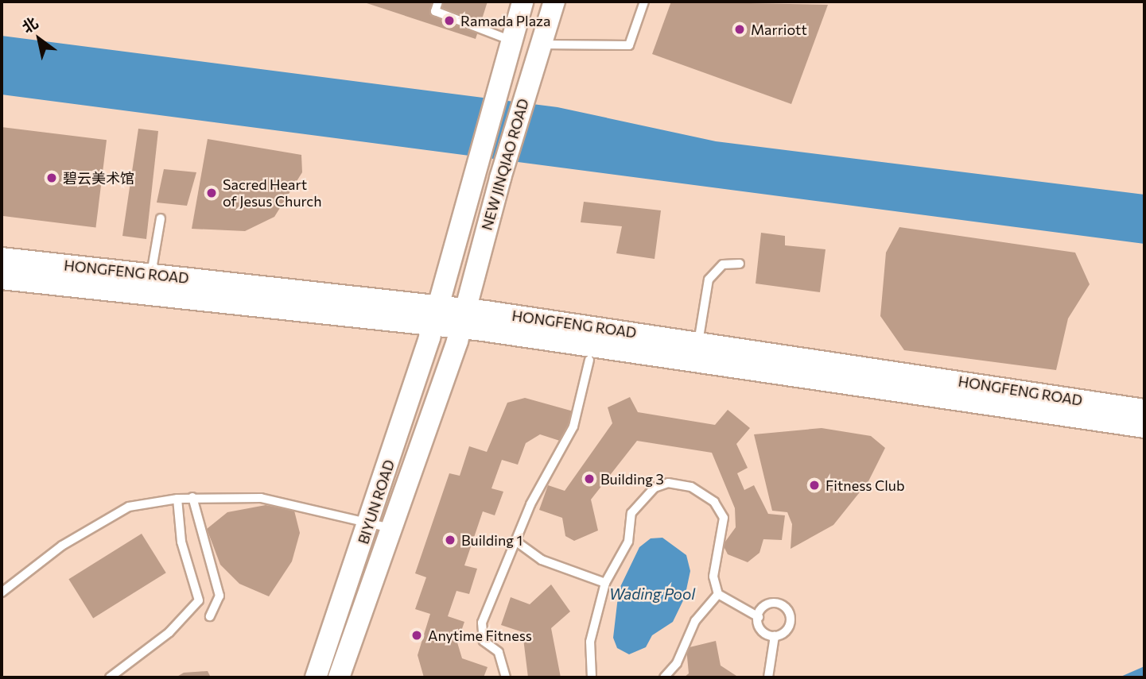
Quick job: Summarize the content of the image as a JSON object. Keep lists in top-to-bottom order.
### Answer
{
  "streets": {
    "street": ["NEW JINQIAO ROAD", "HONGFENG ROAD", "BIYUN ROAD"]
  },
  "crossings": [
    ["NEW JINQIAO ROAD", "HONGFENG ROAD"],
    ["NEW JINQIAO ROAD", "BIYUN ROAD"],
    ["HONGFENG ROAD", "BIYUN ROAD"]
  ],
  "water": ["Wading Pool"],
  "places": [
    "Ramada Plaza",
    "Marriott",
    "碧云美术馆",
    "Sacred Heart of Jesus Church",
    "Building 3",
    "Fitness Club",
    "Building 1",
    "Anytime Fitness"
  ],
  "north": "top left"
}
